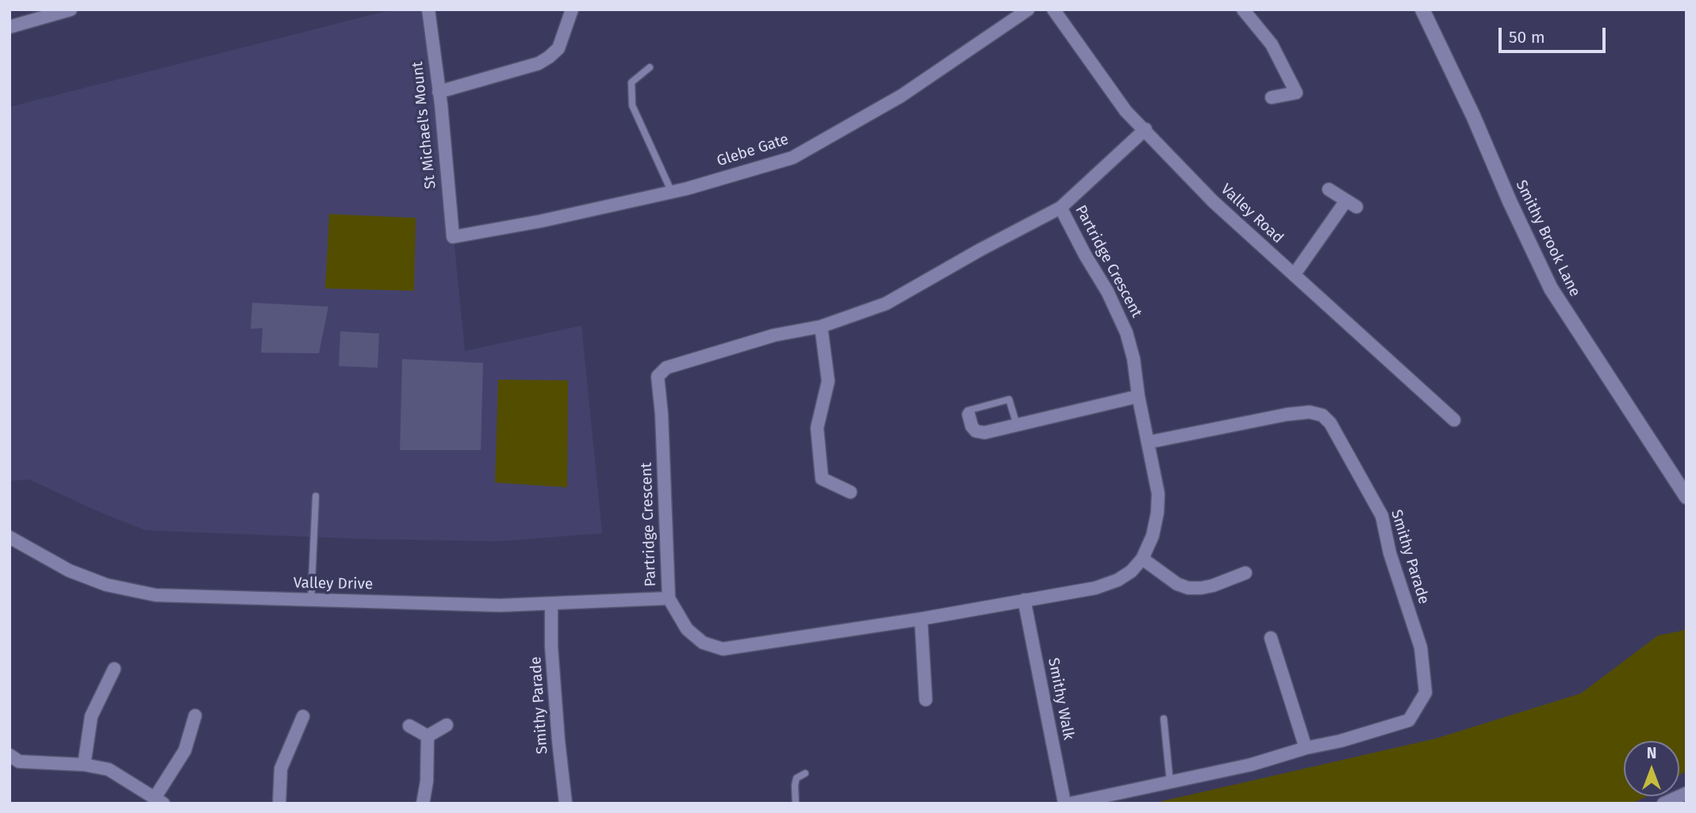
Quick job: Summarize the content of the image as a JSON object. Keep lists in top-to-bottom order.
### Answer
{
  "streets": {
    "street": [
      "St Michael's Mount",
      "Glebe Gate",
      "Valley Road",
      "Smithy Brook Lane",
      "Partridge Crescent",
      "Smithy Parade",
      "Valley Drive",
      "Smithy Walk"
    ]
  },
  "crossings": [
    ["St Michael's Mount", "Glebe Gate"],
    ["Valley Road", "Partridge Crescent"],
    ["Partridge Crescent", "Smithy Parade"],
    ["Partridge Crescent", "Valley Drive"],
    ["Partridge Crescent", "Smithy Walk"],
    ["Smithy Parade", "Valley Drive"]
  ],
  "scale_bar": "50 m",
  "north": "top"
}
